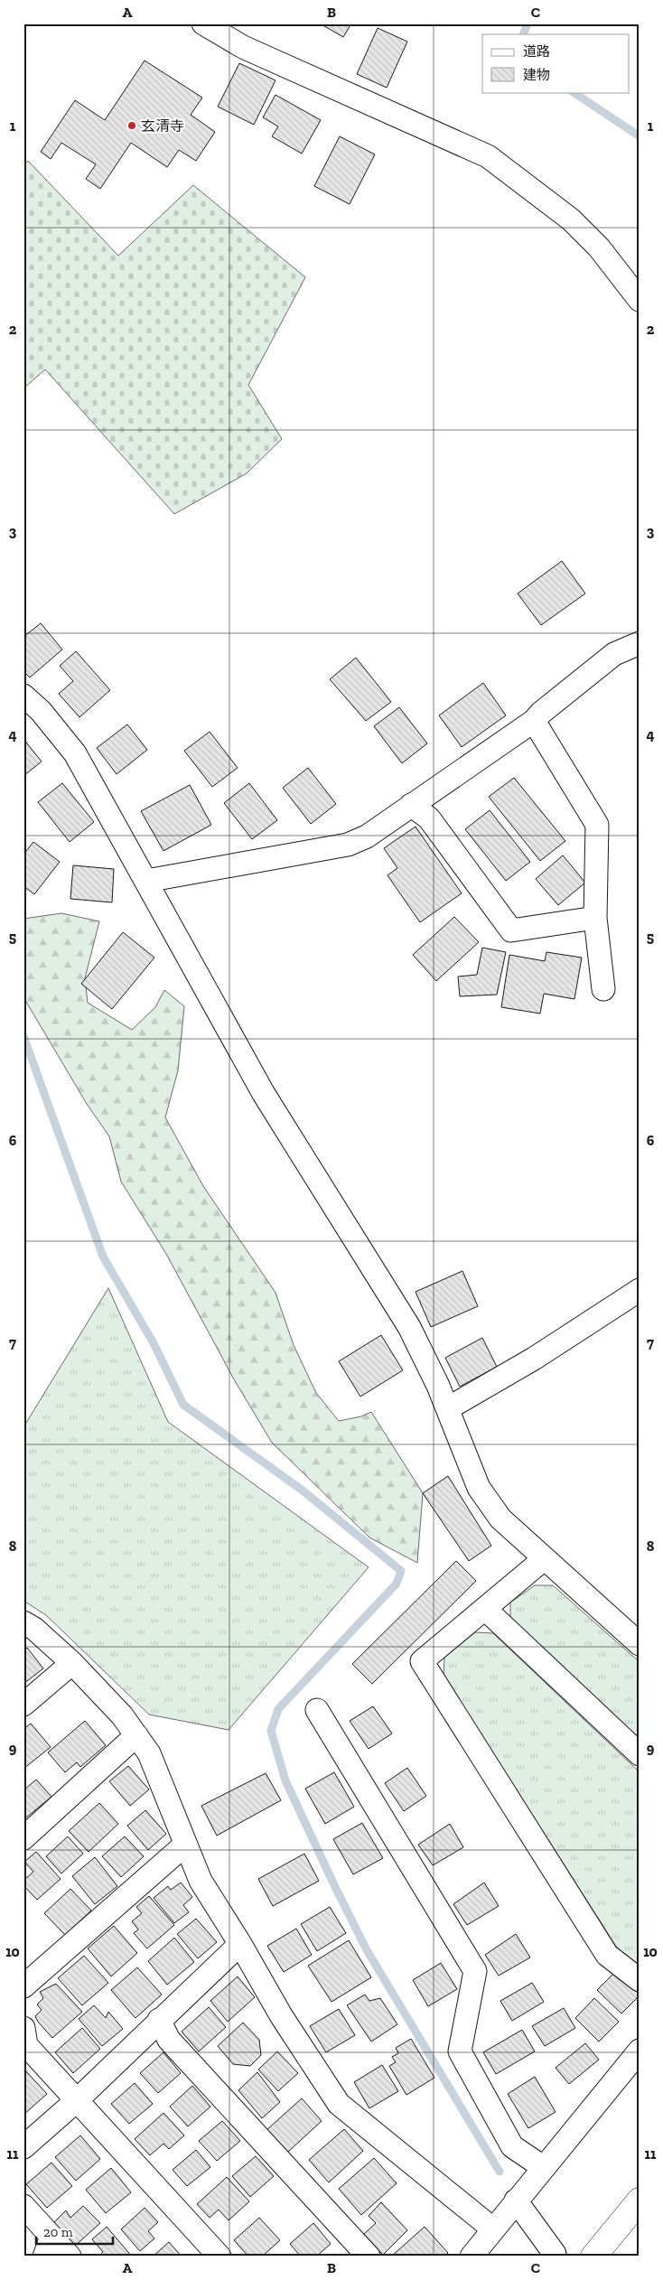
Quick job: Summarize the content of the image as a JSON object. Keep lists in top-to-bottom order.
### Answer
{
  "places": ["玄清寺"],
  "legend": ["道路", "建物"],
  "scale_bar": "20 m",
  "grid": {
    "columns": ["A", "B", "C"],
    "rows": [
      "1",
      "2",
      "3",
      "4",
      "5",
      "6",
      "7",
      "8",
      "9",
      "10",
      "11"
    ]
  }
}
